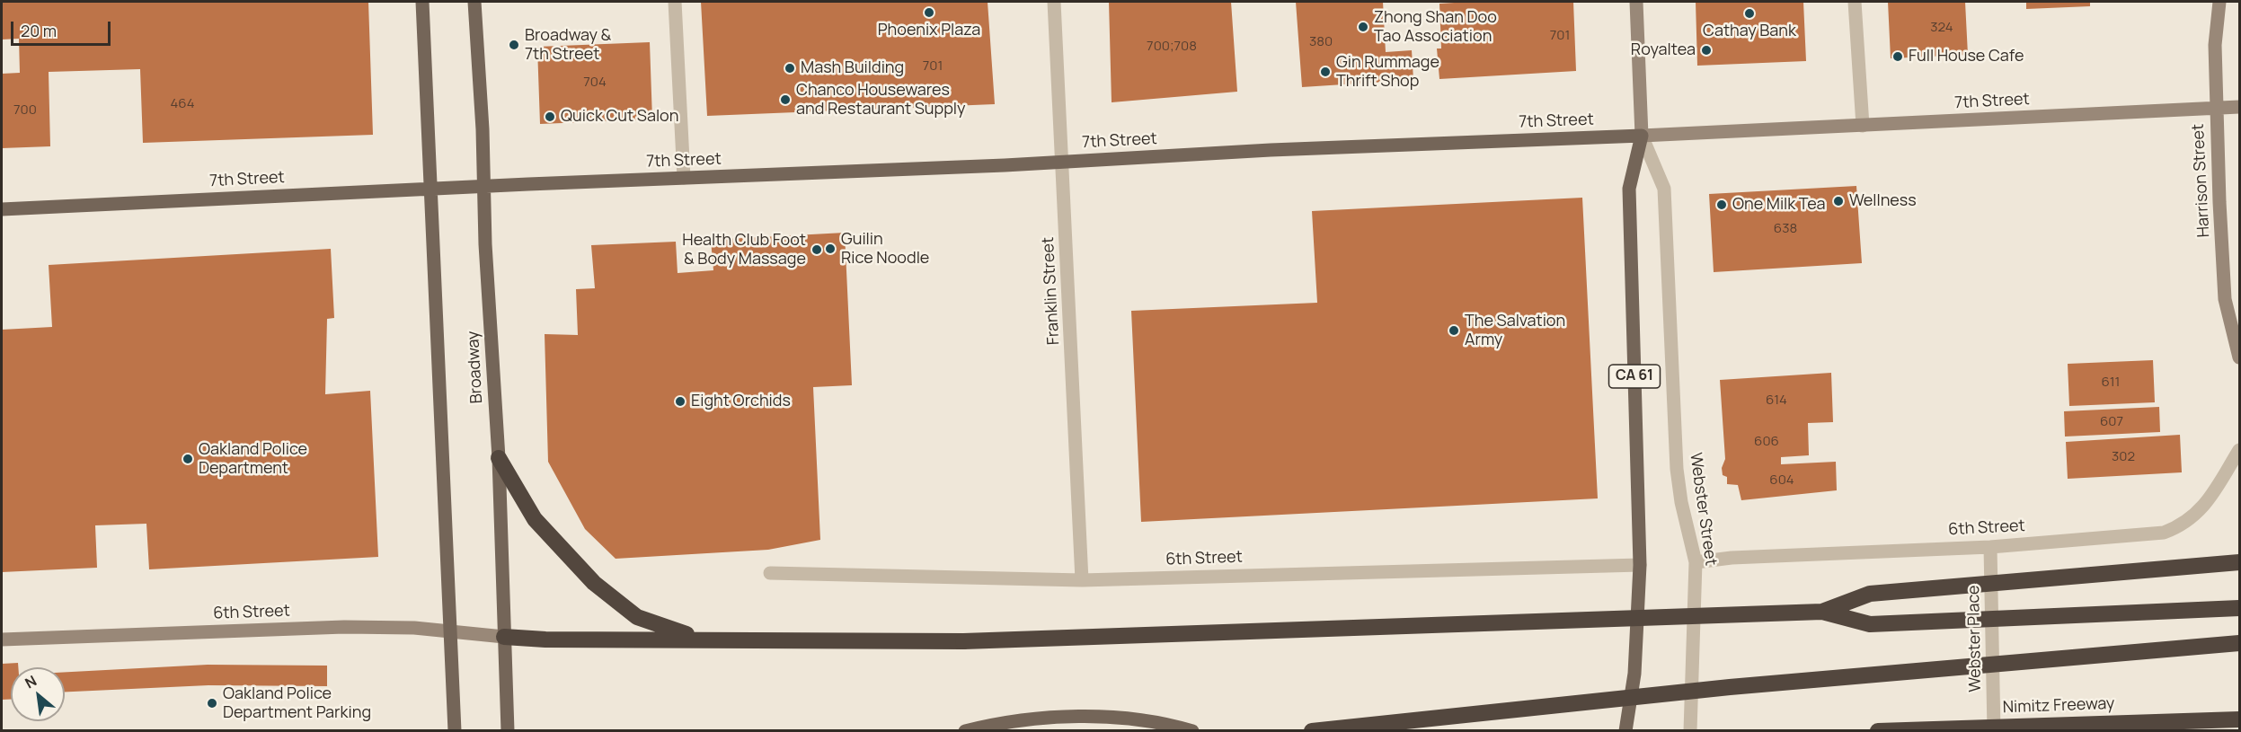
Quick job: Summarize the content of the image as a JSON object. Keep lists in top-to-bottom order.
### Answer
{
  "streets": {
    "highway": ["Nimitz Freeway"],
    "main road": [
      "7th Street",
      "Broadway",
      "CA 61",
      "Webster Street"
    ],
    "street": [
      "Harrison Street",
      "Franklin Street",
      "6th Street",
      "Webster Place"
    ]
  },
  "crossings": [
    ["7th Street", "Harrison Street"],
    ["7th Street", "Franklin Street"],
    ["7th Street", "Broadway"],
    ["7th Street", "Webster Street"],
    ["Franklin Street", "6th Street"],
    ["Broadway", "6th Street"],
    ["Webster Street", "6th Street"],
    ["6th Street", "Webster Place"]
  ],
  "places": [
    "Phoenix Plaza",
    "Cathay Bank",
    "Zhong Shan Doo Tao Association",
    "Broadway & 7th Street",
    "Royaltea",
    "Full House Cafe",
    "Mash Building",
    "Gin Rummage Thrift Shop",
    "Chanco Housewares and Restaurant Supply",
    "Quick Cut Salon",
    "Wellness",
    "One Milk Tea",
    "Guilin Rice Noodle",
    "Health Club Foot & Body Massage",
    "The Salvation Army",
    "Eight Orchids",
    "Oakland Police Department",
    "Oakland Police Department Parking"
  ],
  "house_numbers": [
    "324",
    "701",
    "380",
    "700;708",
    "701",
    "704",
    "464",
    "700",
    "638",
    "611",
    "614",
    "607",
    "606",
    "302",
    "604"
  ],
  "scale_bar": "20 m",
  "north": "top left"
}
